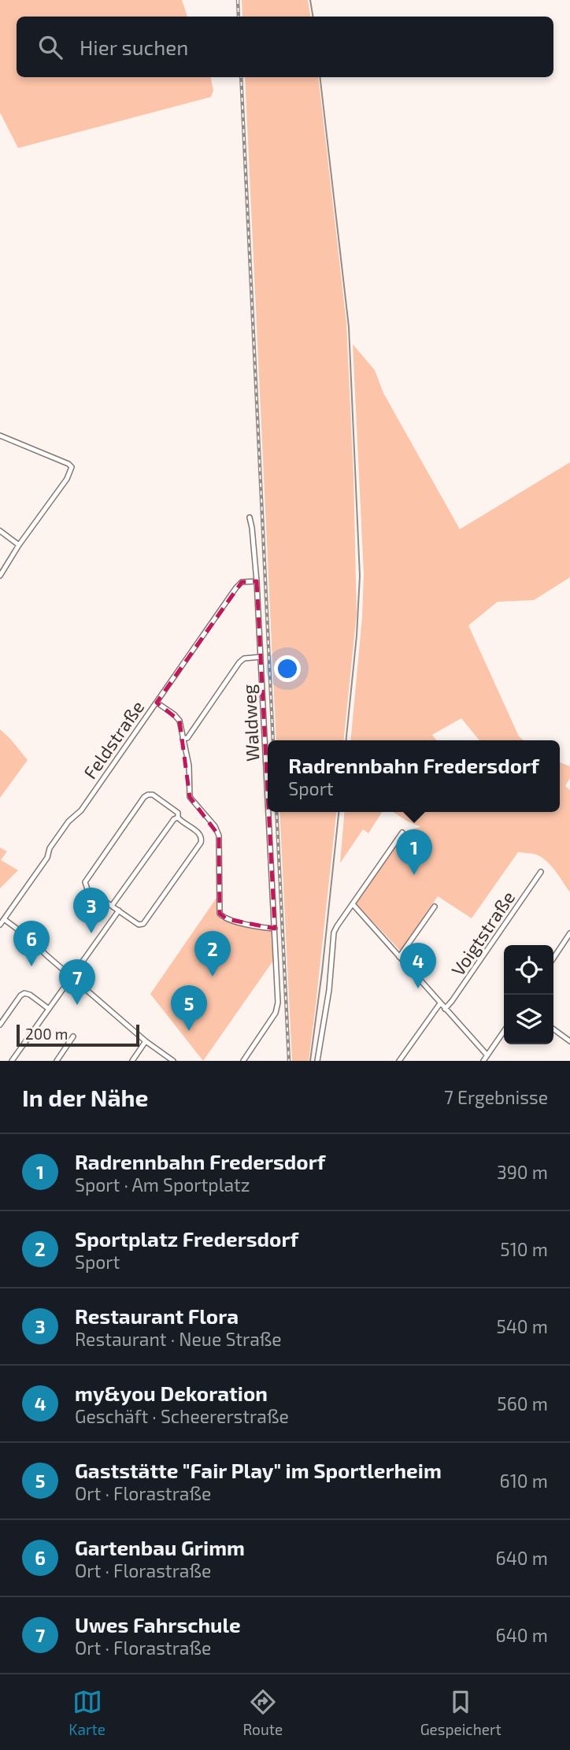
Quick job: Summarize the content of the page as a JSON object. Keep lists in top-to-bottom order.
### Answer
{
  "streets": {
    "street": ["Waldweg", "Feldstraße", "Voigtstraße"]
  },
  "crossings": [
    ["Waldweg", "Feldstraße"]
  ],
  "scale_bar": "200 m",
  "page": {
    "search": "Hier suchen",
    "popup": ["Radrennbahn Fredersdorf", "Sport"],
    "pins": [
      "1",
      "3",
      "6",
      "2",
      "4",
      "7",
      "5"
    ],
    "scale": "200 m",
    "heading": ["In der Nähe", "7 Ergebnisse"],
    "list": [
      {
        "mark": "1",
        "name": "Radrennbahn Fredersdorf",
        "note": "Sport · Am Sportplatz",
        "value": "390 m"
      },
      {
        "mark": "2",
        "name": "Sportplatz Fredersdorf",
        "note": "Sport",
        "value": "510 m"
      },
      {
        "mark": "3",
        "name": "Restaurant Flora",
        "note": "Restaurant · Neue Straße",
        "value": "540 m"
      },
      {
        "mark": "4",
        "name": "my&you Dekoration",
        "note": "Geschäft · Scheererstraße",
        "value": "560 m"
      },
      {
        "mark": "5",
        "name": "Gaststätte \"Fair Play\" im Sportlerheim",
        "note": "Ort · Florastraße",
        "value": "610 m"
      },
      {
        "mark": "6",
        "name": "Gartenbau Grimm",
        "note": "Ort · Florastraße",
        "value": "640 m"
      },
      {
        "mark": "7",
        "name": "Uwes Fahrschule",
        "note": "Ort · Florastraße",
        "value": "640 m"
      }
    ],
    "nav": ["Karte", "Route", "Gespeichert"]
  }
}
